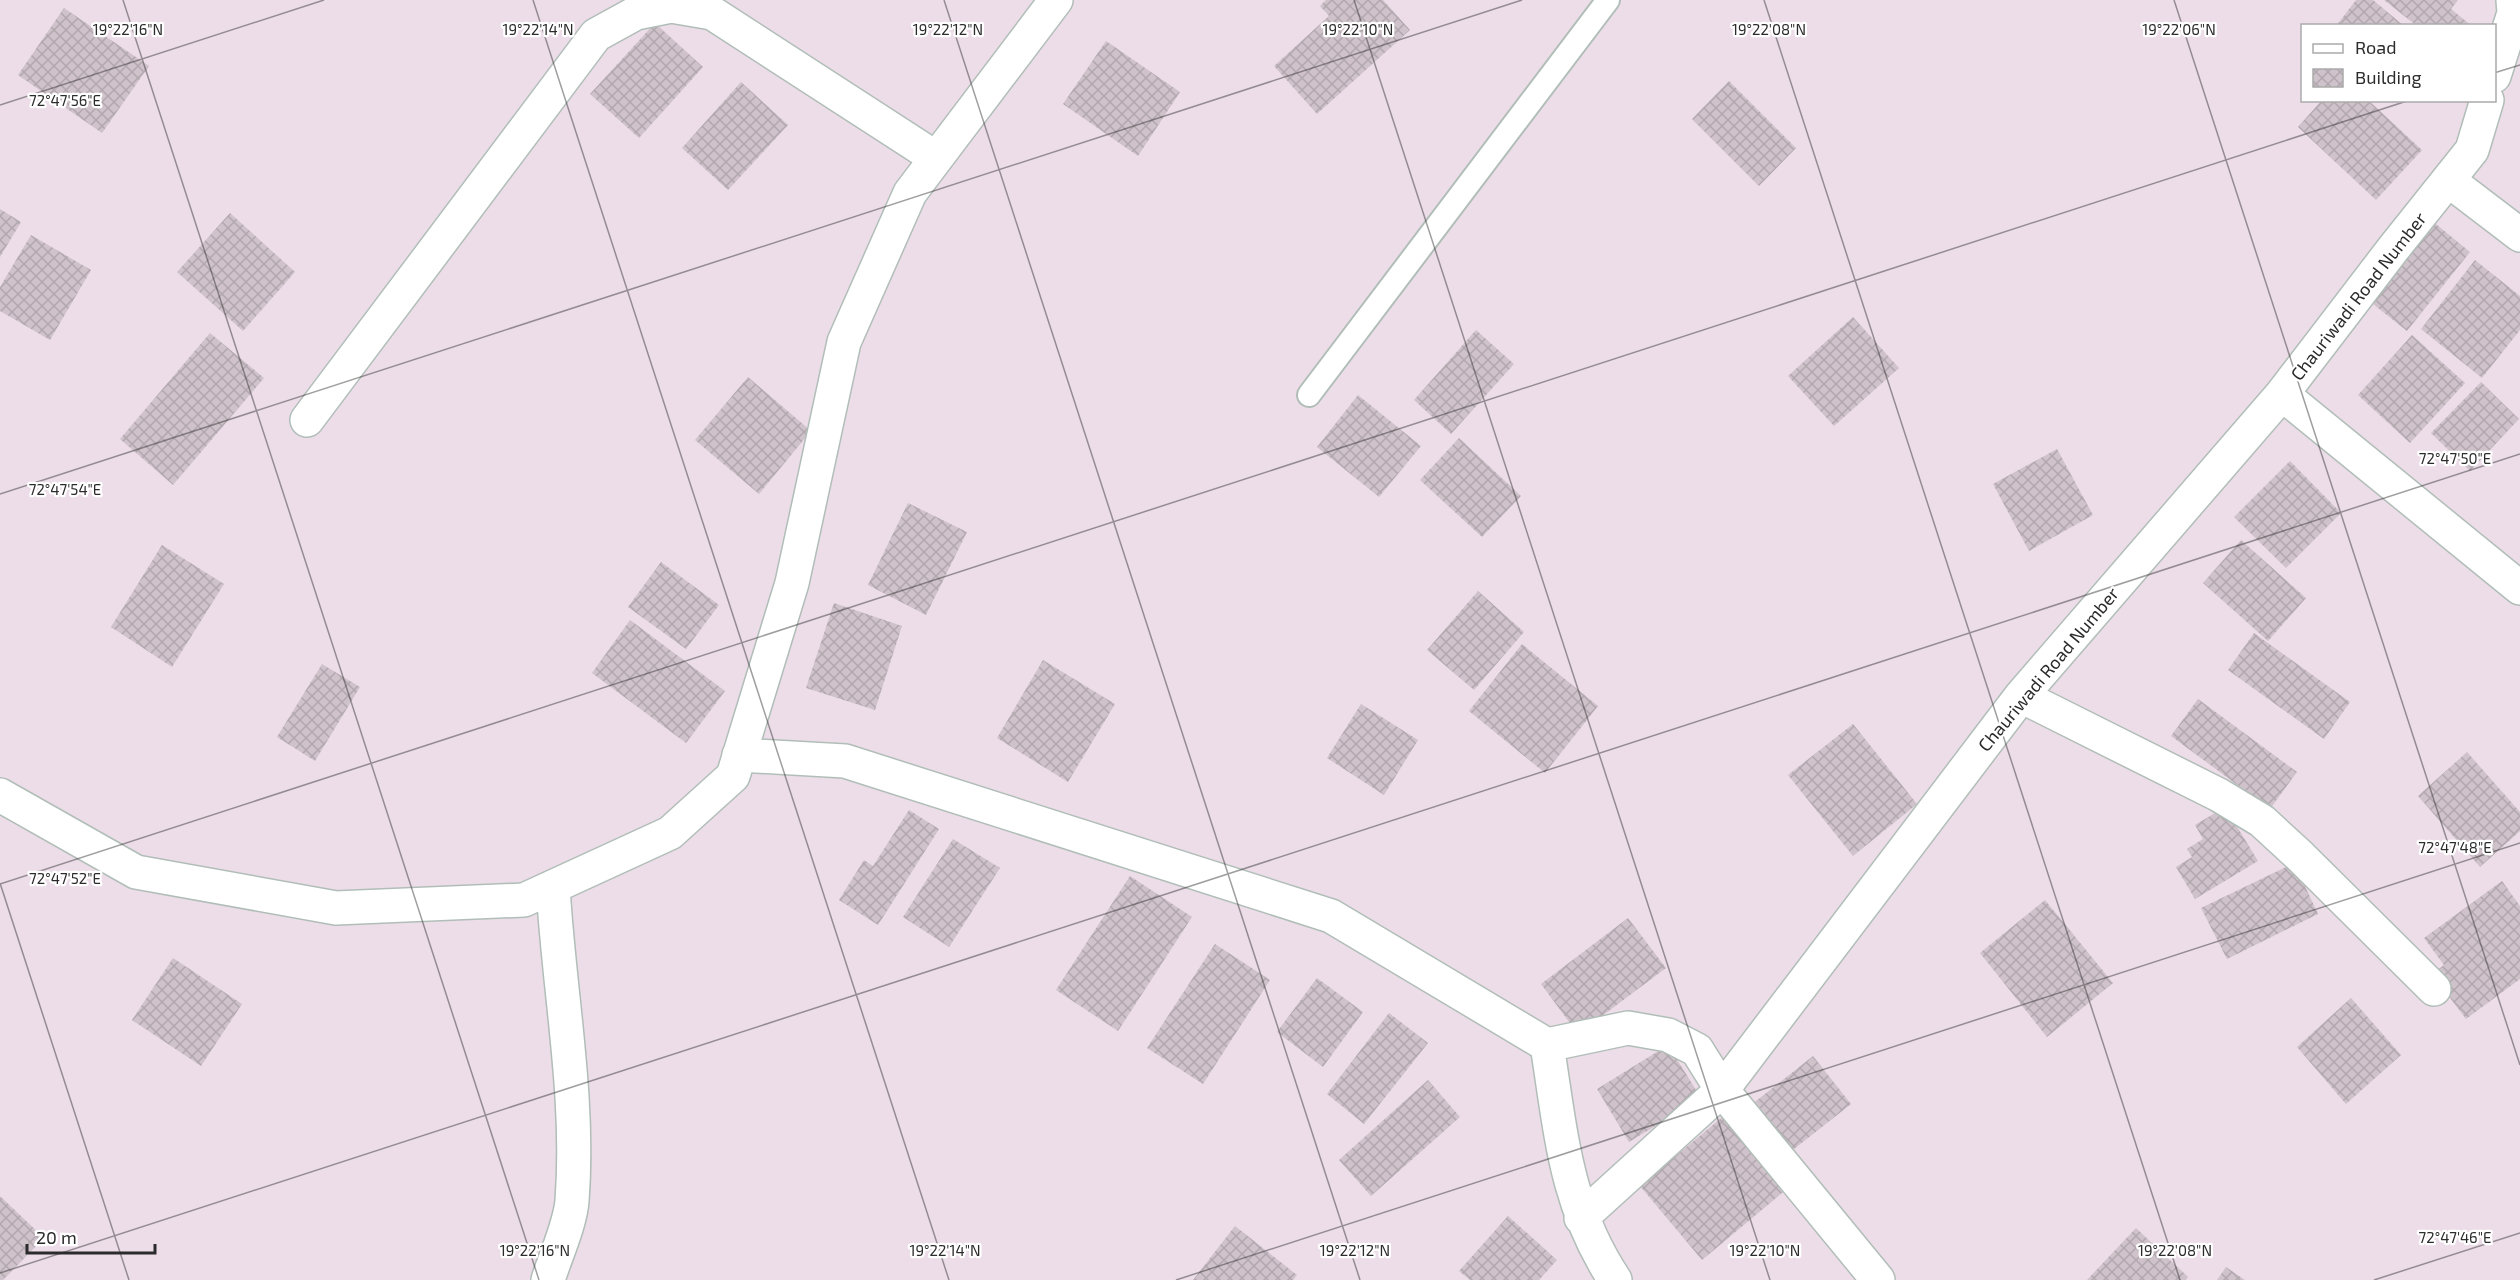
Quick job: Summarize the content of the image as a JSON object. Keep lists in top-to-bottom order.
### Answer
{
  "streets": {
    "street": ["Chauriwadi Road Number"]
  },
  "legend": ["Road", "Building"],
  "scale_bar": "20 m",
  "coordinates": [
    "19°22'16\"N",
    "19°22'14\"N",
    "19°22'12\"N",
    "19°22'10\"N",
    "19°22'08\"N",
    "19°22'06\"N",
    "72°47'56\"E",
    "72°47'50\"E",
    "72°47'54\"E",
    "72°47'48\"E",
    "72°47'52\"E",
    "72°47'46\"E"
  ]
}
